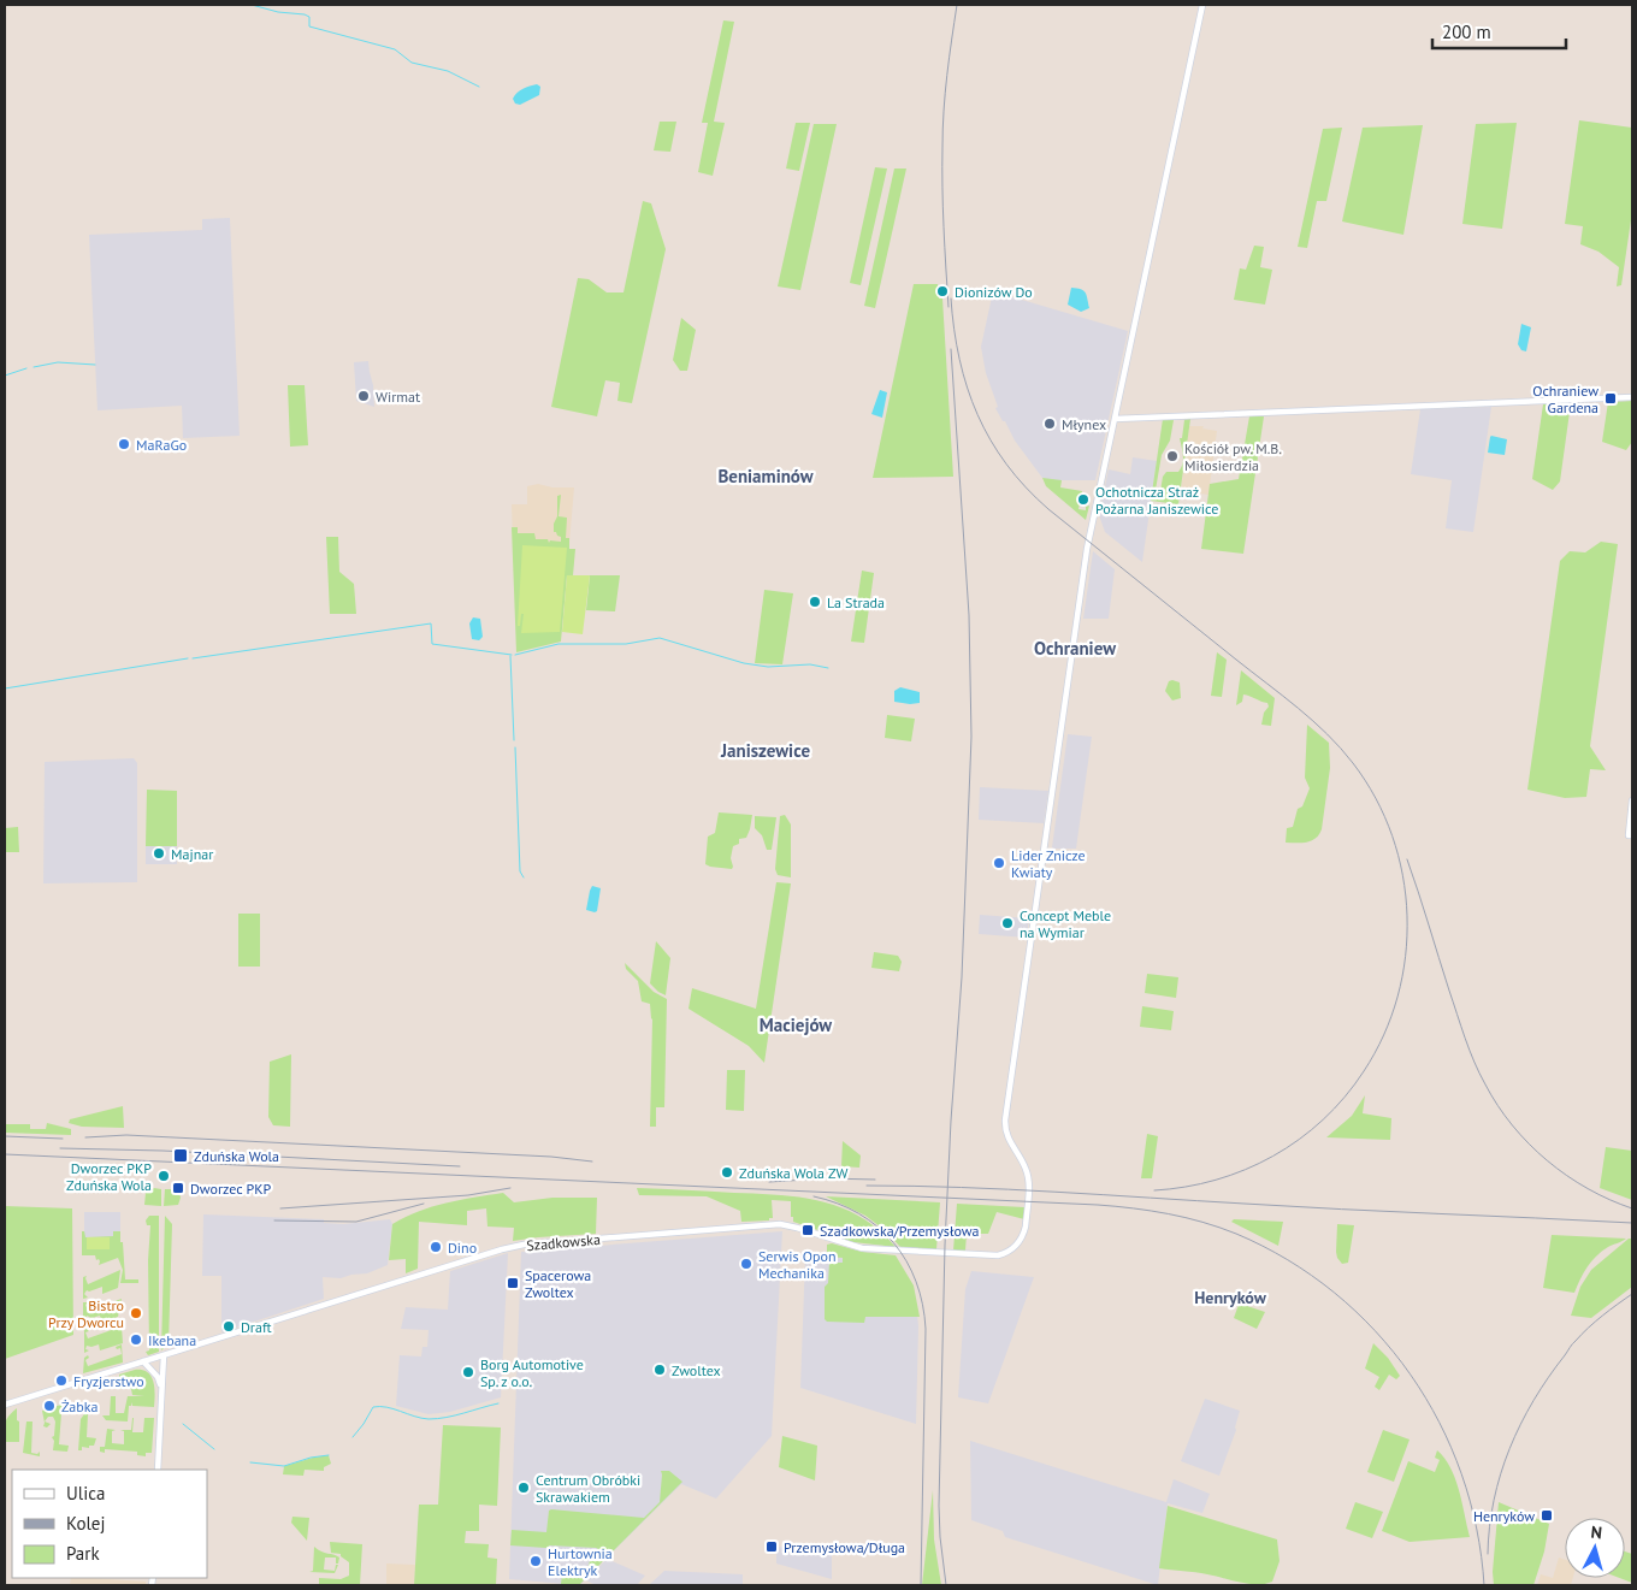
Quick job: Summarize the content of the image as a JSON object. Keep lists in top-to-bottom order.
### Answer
{
  "streets": {
    "street": ["Szadkowska"]
  },
  "districts": [
    "Beniaminów",
    "Ochraniew",
    "Janiszewice",
    "Maciejów",
    "Henryków"
  ],
  "places": {
    "other": [
      "Dionizów Do",
      "Wirmat",
      "Młynex",
      "MaRaGo",
      "Kościół pw. M.B. Miłosierdzia",
      "Ochotnicza Straż Pożarna Janiszewice",
      "La Strada",
      "Majnar",
      "Lider Znicze Kwiaty",
      "Concept Meble na Wymiar",
      "Zduńska Wola ZW",
      "Dworzec PKP Zduńska Wola",
      "Dino",
      "Serwis Opon Mechanika",
      "Bistro Przy Dworcu",
      "Draft",
      "Ikebana",
      "Zwoltex",
      "Borg Automotive Sp. z o.o.",
      "Fryzjerstwo",
      "Żabka",
      "Centrum Obróbki Skrawakiem",
      "Hurtownia Elektryk"
    ],
    "transit": [
      "Ochraniew Gardena",
      "Zduńska Wola",
      "Dworzec PKP",
      "Szadkowska/Przemysłowa",
      "Spacerowa Zwoltex",
      "Henryków",
      "Przemysłowa/Długa"
    ]
  },
  "legend": ["Ulica", "Kolej", "Park"],
  "scale_bar": "200 m",
  "north": "top"
}
